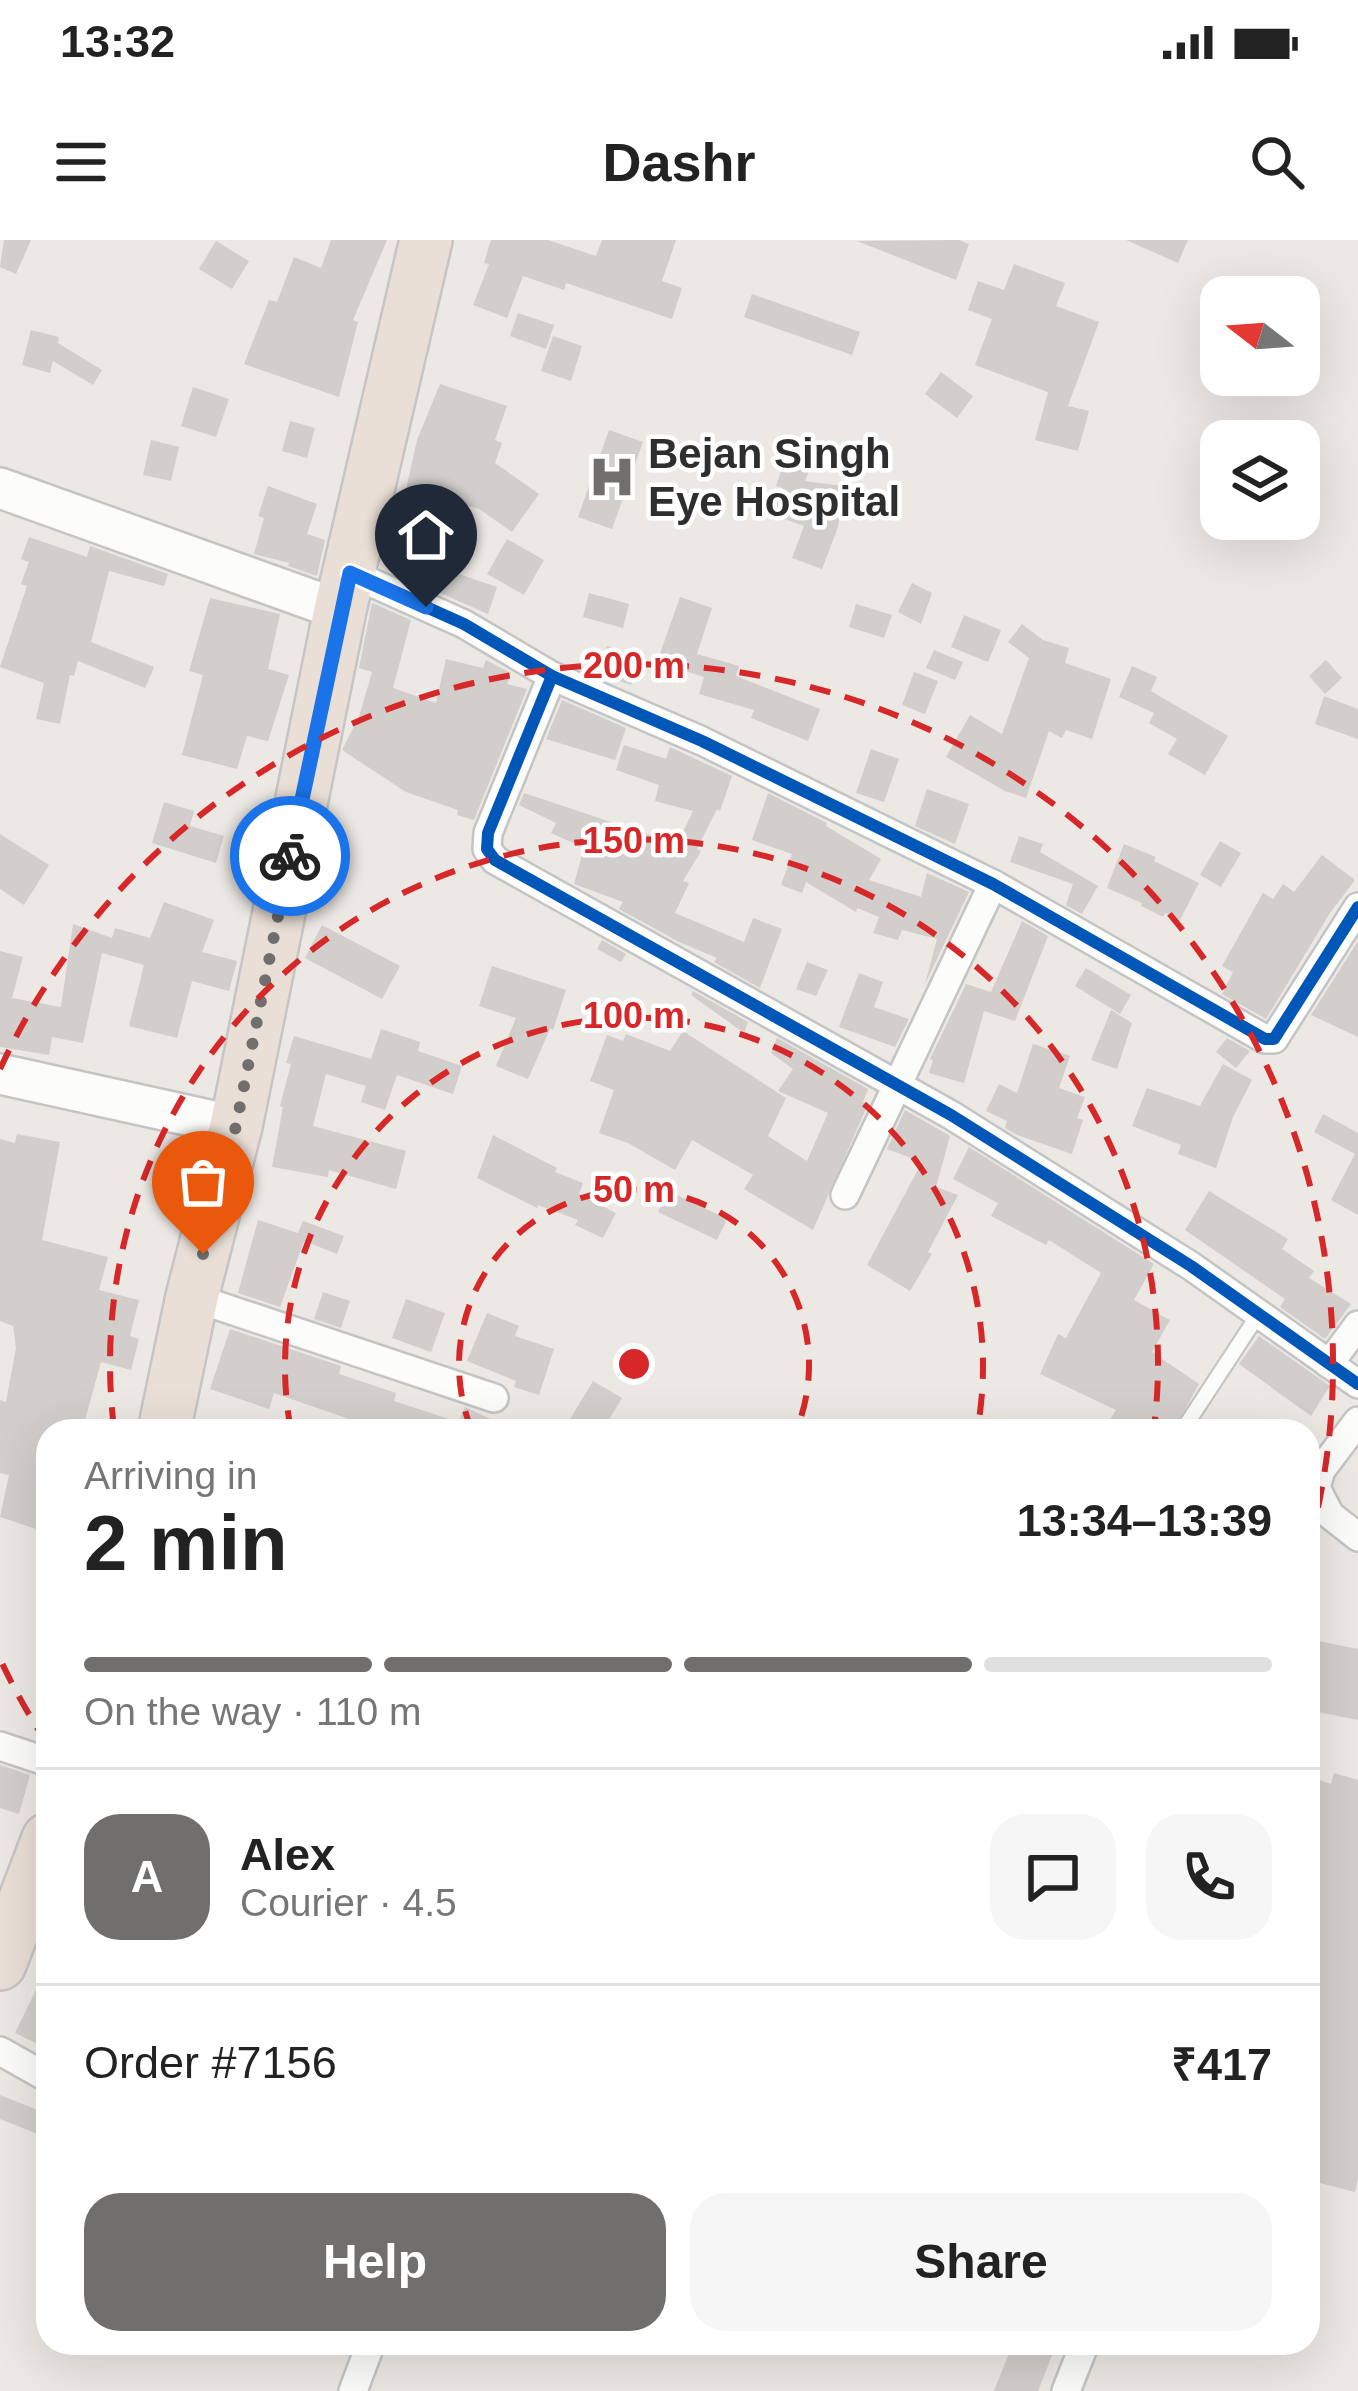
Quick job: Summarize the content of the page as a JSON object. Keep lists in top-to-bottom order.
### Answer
{
  "places": {
    "hospital": ["Bejan Singh Eye Hospital"]
  },
  "north": "left",
  "page": {
    "status": "13:32",
    "header": "Dashr",
    "heading": ["2 min", "Arriving in", "13:34–13:39"],
    "panel": [
      "Alex",
      "Courier · 4.5",
      "Order #7156",
      "₹417"
    ],
    "bar": "On the way · 110 m",
    "round": "A",
    "buttons": ["Help", "Share"]
  },
  "rings": [
    "200 m",
    "150 m",
    "100 m",
    "50 m"
  ]
}
